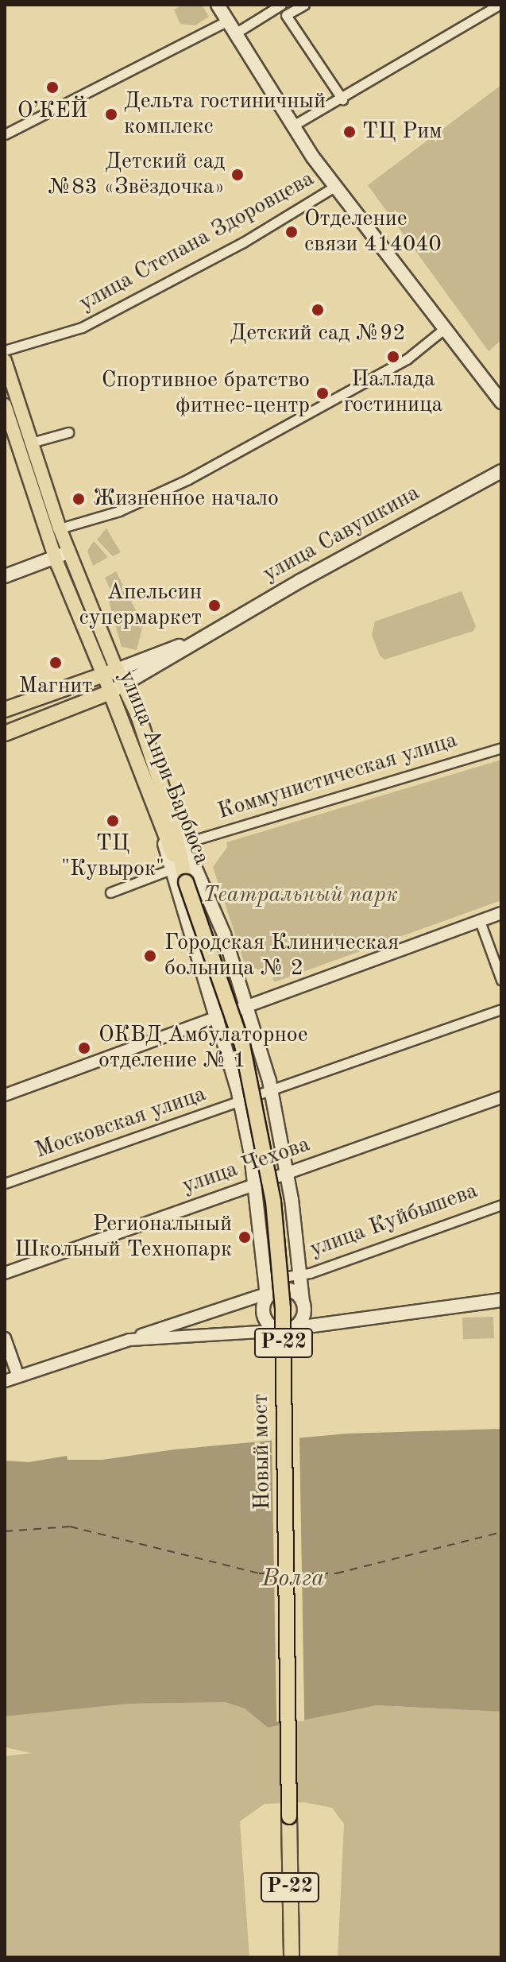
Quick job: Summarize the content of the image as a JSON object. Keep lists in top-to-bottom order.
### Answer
{
  "streets": {
    "highway": [
      "улица Савушкина",
      "улица Анри Барбюса",
      "Р-22",
      "Новый мост"
    ],
    "street": [
      "улица Степана Здоровцева",
      "Коммунистическая улица",
      "Московская улица",
      "улица Чехова",
      "улица Куйбышева"
    ]
  },
  "crossings": [
    ["улица Савушкина", "улица Анри Барбюса"],
    ["улица Анри Барбюса", "Новый мост"]
  ],
  "water": ["Волга"],
  "parks": ["Театральный парк"],
  "places": [
    "О’КЕЙ",
    "Дельта гостиничный комплекс",
    "ТЦ Рим",
    "Детский сад №83 «Звёздочка»",
    "Отделение связи 414040",
    "Детский сад №92",
    "Паллада гостиница",
    "Спортивное братство фитнес-центр",
    "Жизненное начало",
    "Апельсин супермаркет",
    "Магнит",
    "ТЦ \"Кувырок\"",
    "Городская Клиническая больница № 2",
    "ОКВД Амбулаторное отделение № 1",
    "Региональный Школьный Технопарк"
  ]
}
